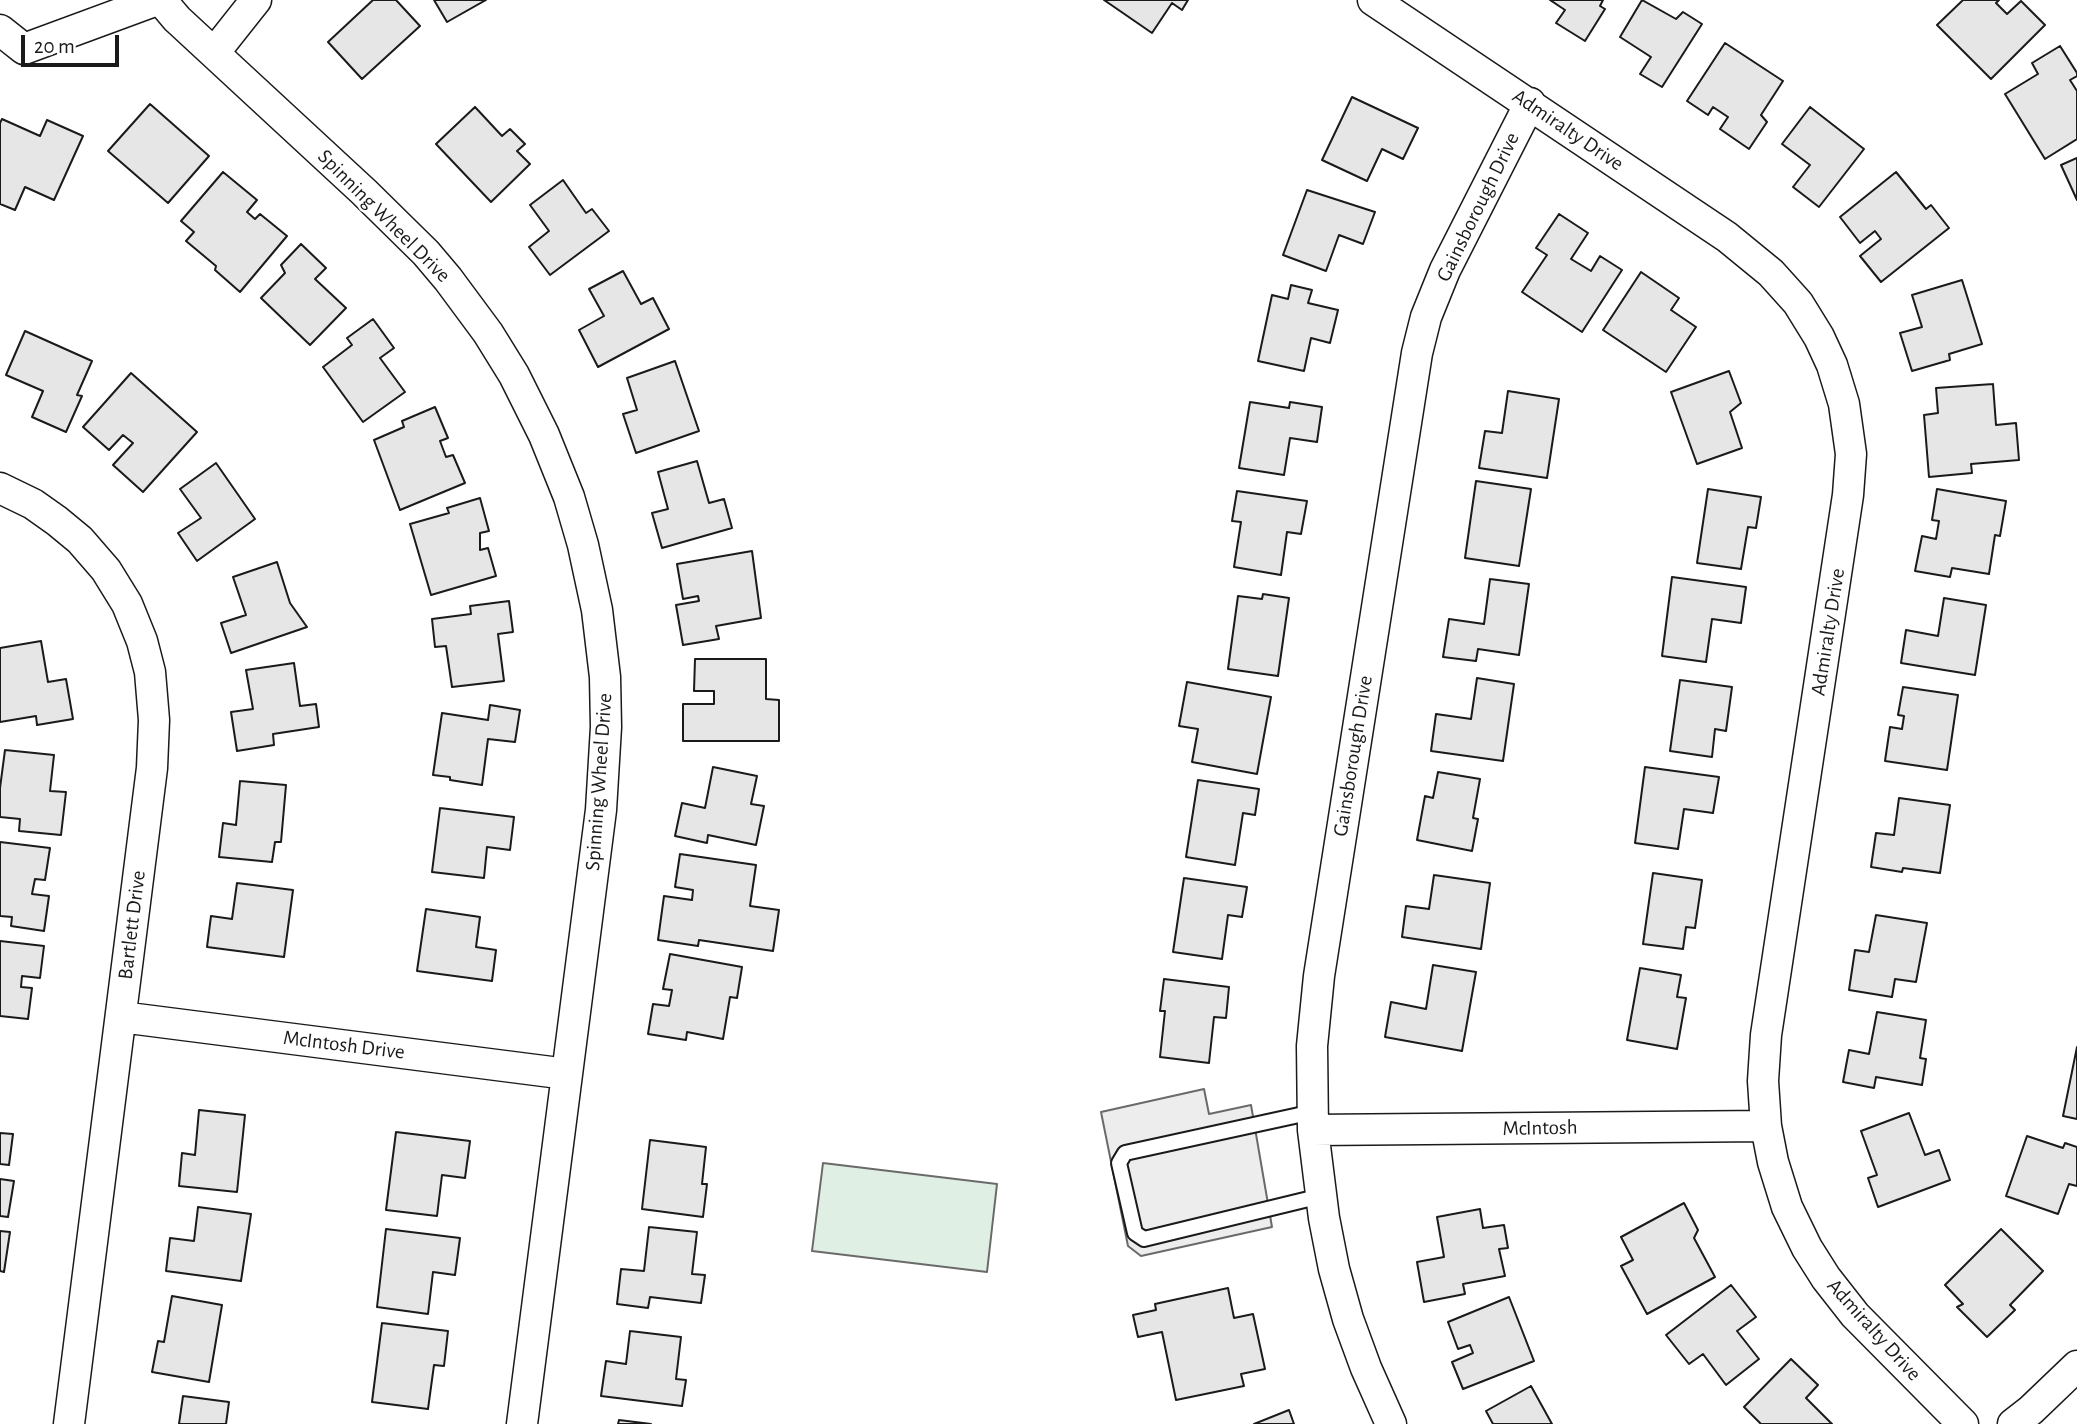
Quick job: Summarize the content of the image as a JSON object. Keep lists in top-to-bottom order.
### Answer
{
  "streets": {
    "street": [
      "Admiralty Drive",
      "Gainsborough Drive",
      "Spinning Wheel Drive",
      "Bartlett Drive",
      "McIntosh Drive",
      "McIntosh"
    ]
  },
  "crossings": [
    ["Admiralty Drive", "Gainsborough Drive"],
    ["Admiralty Drive", "McIntosh"],
    ["Gainsborough Drive", "McIntosh"],
    ["Spinning Wheel Drive", "McIntosh Drive"],
    ["Bartlett Drive", "McIntosh Drive"]
  ],
  "scale_bar": "20 m"
}
